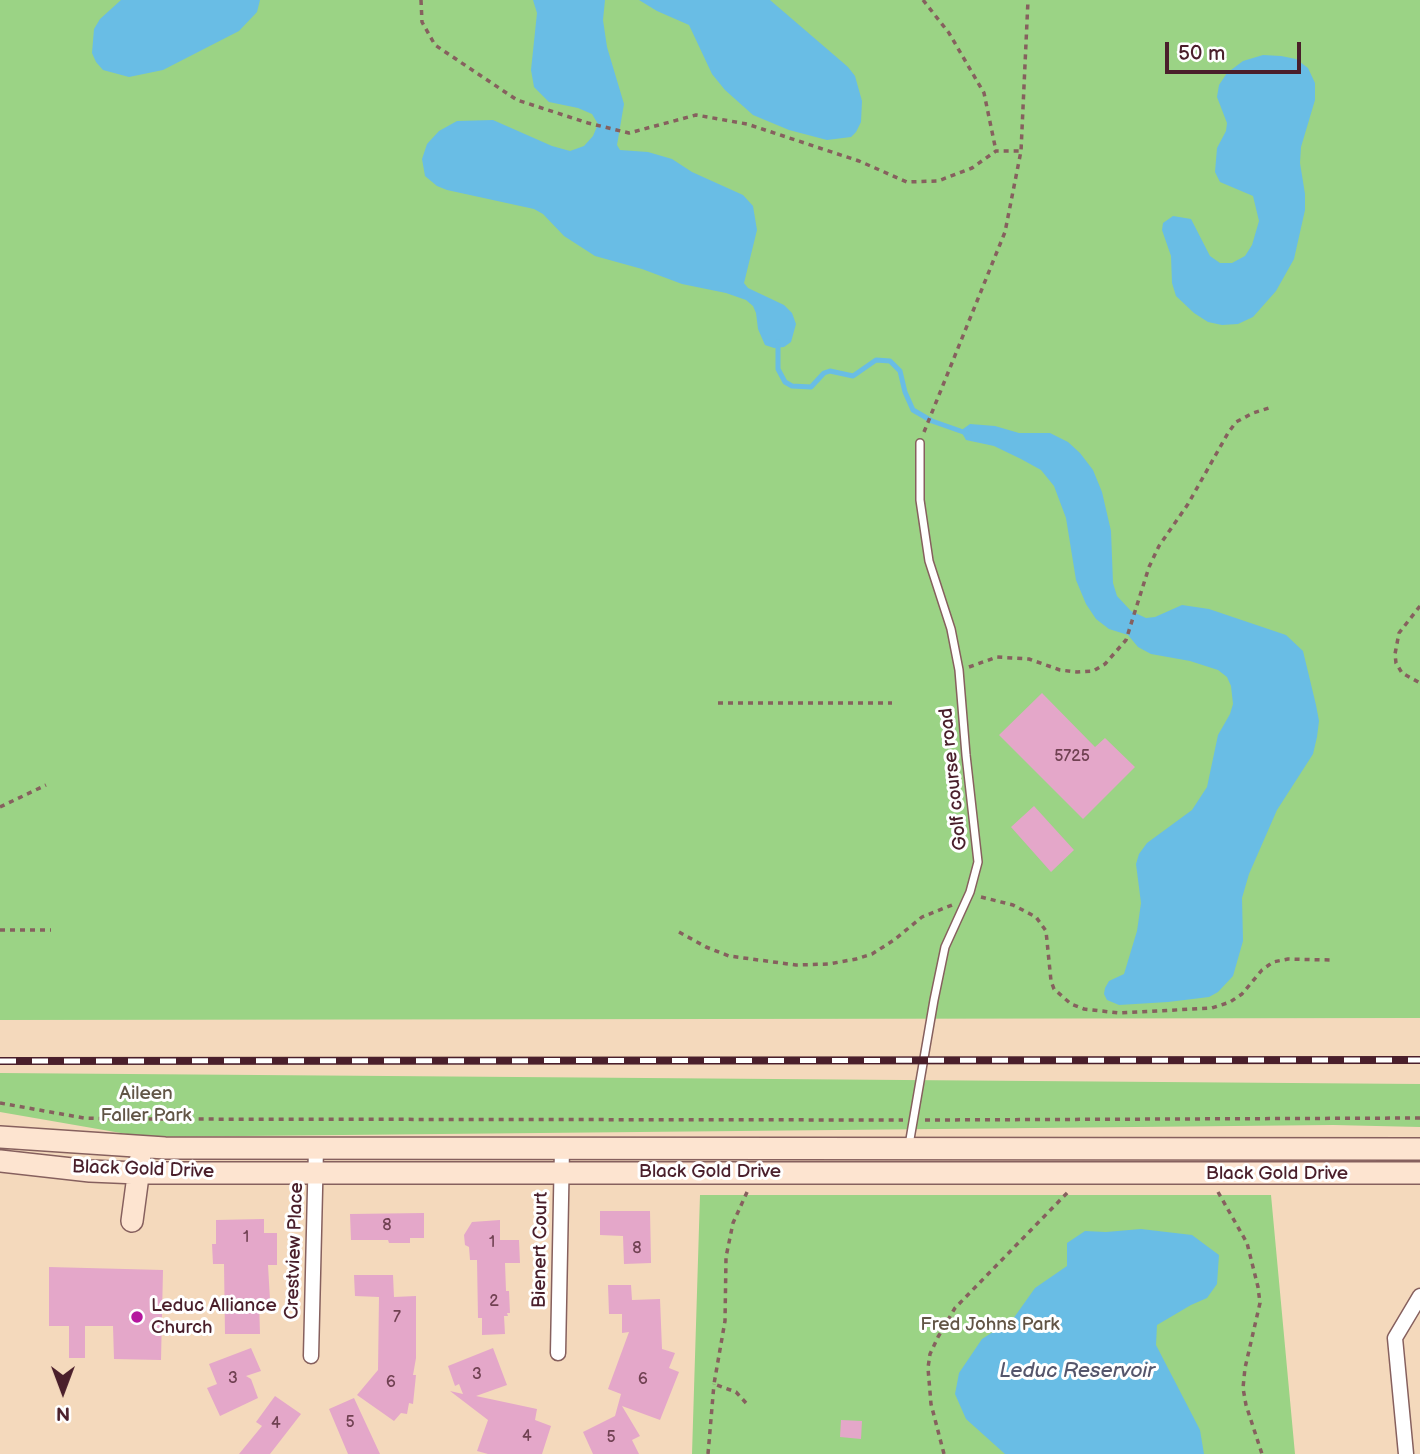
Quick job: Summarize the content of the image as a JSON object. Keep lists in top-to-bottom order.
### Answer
{
  "streets": {
    "main road": ["Black Gold Drive"],
    "street": ["Bienert Court", "Crestview Place"],
    "lane": ["Golf course road"]
  },
  "crossings": [
    ["Golf course road", "Black Gold Drive"],
    ["Black Gold Drive", "Bienert Court"],
    ["Black Gold Drive", "Crestview Place"]
  ],
  "water": ["Leduc Reservoir"],
  "parks": ["Aileen Faller Park", "Fred Johns Park"],
  "places": ["Leduc Alliance Church"],
  "house_numbers": [
    "5725",
    "8",
    "1",
    "1",
    "8",
    "2",
    "7",
    "3",
    "3",
    "6",
    "6",
    "5",
    "4",
    "4",
    "5"
  ],
  "scale_bar": "50 m",
  "north": "bottom"
}
